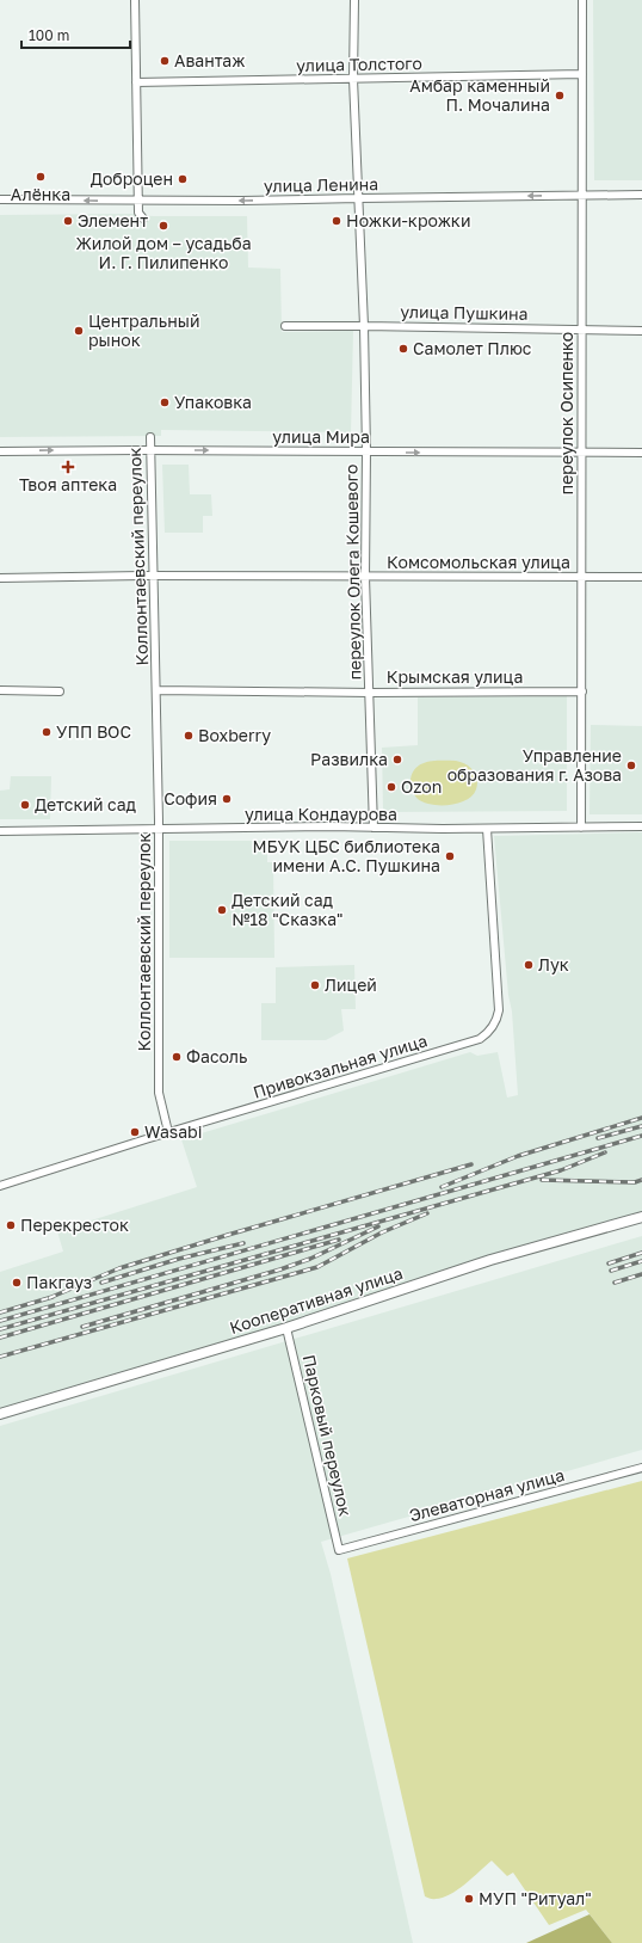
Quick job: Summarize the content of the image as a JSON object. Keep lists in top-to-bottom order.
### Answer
{
  "streets": {
    "main road": ["Кооперативная улица"],
    "street": [
      "улица Толстого",
      "улица Ленина",
      "улица Пушкина",
      "переулок Осипенко",
      "улица Мира",
      "Коллонтаевский переулок",
      "Комсомольская улица",
      "переулок Олега Кошевого",
      "Крымская улица",
      "улица Кондаурова",
      "Привокзальная улица",
      "Парковый переулок",
      "Элеваторная улица"
    ]
  },
  "crossings": [
    ["улица Толстого", "переулок Осипенко"],
    ["улица Толстого", "переулок Олега Кошевого"],
    ["улица Ленина", "переулок Осипенко"],
    ["улица Ленина", "переулок Олега Кошевого"],
    ["улица Пушкина", "переулок Осипенко"],
    ["улица Пушкина", "переулок Олега Кошевого"],
    ["переулок Осипенко", "улица Мира"],
    ["переулок Осипенко", "Комсомольская улица"],
    ["переулок Осипенко", "Крымская улица"],
    ["переулок Осипенко", "улица Кондаурова"],
    ["улица Мира", "Коллонтаевский переулок"],
    ["улица Мира", "переулок Олега Кошевого"],
    ["Коллонтаевский переулок", "Комсомольская улица"],
    ["Коллонтаевский переулок", "Крымская улица"],
    ["Коллонтаевский переулок", "улица Кондаурова"],
    ["Коллонтаевский переулок", "Привокзальная улица"],
    ["Комсомольская улица", "переулок Олега Кошевого"],
    ["переулок Олега Кошевого", "Крымская улица"],
    ["переулок Олега Кошевого", "улица Кондаурова"],
    ["улица Кондаурова", "Привокзальная улица"],
    ["Кооперативная улица", "Парковый переулок"],
    ["Парковый переулок", "Элеваторная улица"]
  ],
  "one_way": ["улица Ленина", "улица Мира"],
  "places": {
    "other": [
      "Авантаж",
      "Амбар каменный П. Мочалина",
      "Алёнка",
      "Доброцен",
      "Элемент",
      "Ножки-крожки",
      "Жилой дом – усадьба И. Г. Пилипенко",
      "Центральный рынок",
      "Самолет Плюс",
      "Упаковка",
      "УПП ВОС",
      "Boxberry",
      "Развилка",
      "Управление образования г. Азова",
      "Ozon",
      "София",
      "Детский сад",
      "МБУК ЦБС библиотека имени А.С. Пушкина",
      "Детский сад №18 \"Сказка\"",
      "Лук",
      "Лицей",
      "Фасоль",
      "Wasabi",
      "Перекресток",
      "Пакгауз",
      "МУП \"Ритуал\""
    ],
    "health": ["Твоя аптека"]
  },
  "scale_bar": "100 m"
}
